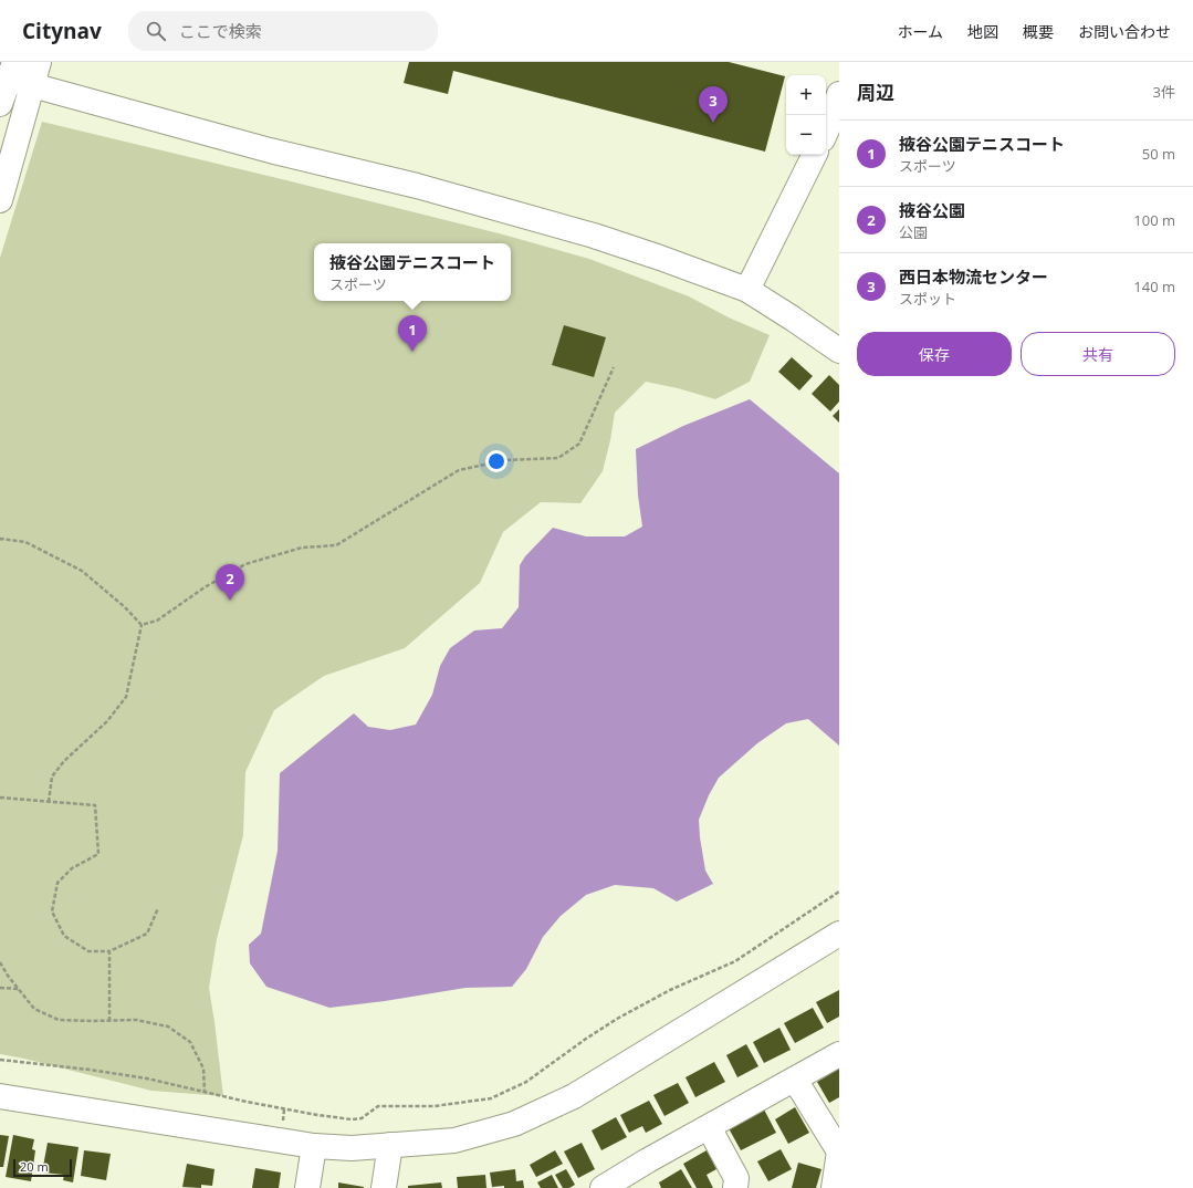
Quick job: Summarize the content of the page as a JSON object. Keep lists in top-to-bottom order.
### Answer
{
  "scale_bar": "20 m",
  "page": {
    "header": "Citynav",
    "search": "ここで検索",
    "nav": [
      "ホーム",
      "地図",
      "概要",
      "お問い合わせ"
    ],
    "heading": ["周辺", "3件"],
    "map_buttons": ["+", "−"],
    "pins": ["3", "1", "2"],
    "list": [
      {
        "mark": "1",
        "name": "掖谷公園テニスコート",
        "note": "スポーツ",
        "value": "50 m"
      },
      {
        "mark": "2",
        "name": "掖谷公園",
        "note": "公園",
        "value": "100 m"
      },
      {
        "mark": "3",
        "name": "西日本物流センター",
        "note": "スポット",
        "value": "140 m"
      }
    ],
    "popup": ["掖谷公園テニスコート", "スポーツ"],
    "buttons": ["保存", "共有"],
    "scale": "20 m"
  }
}
